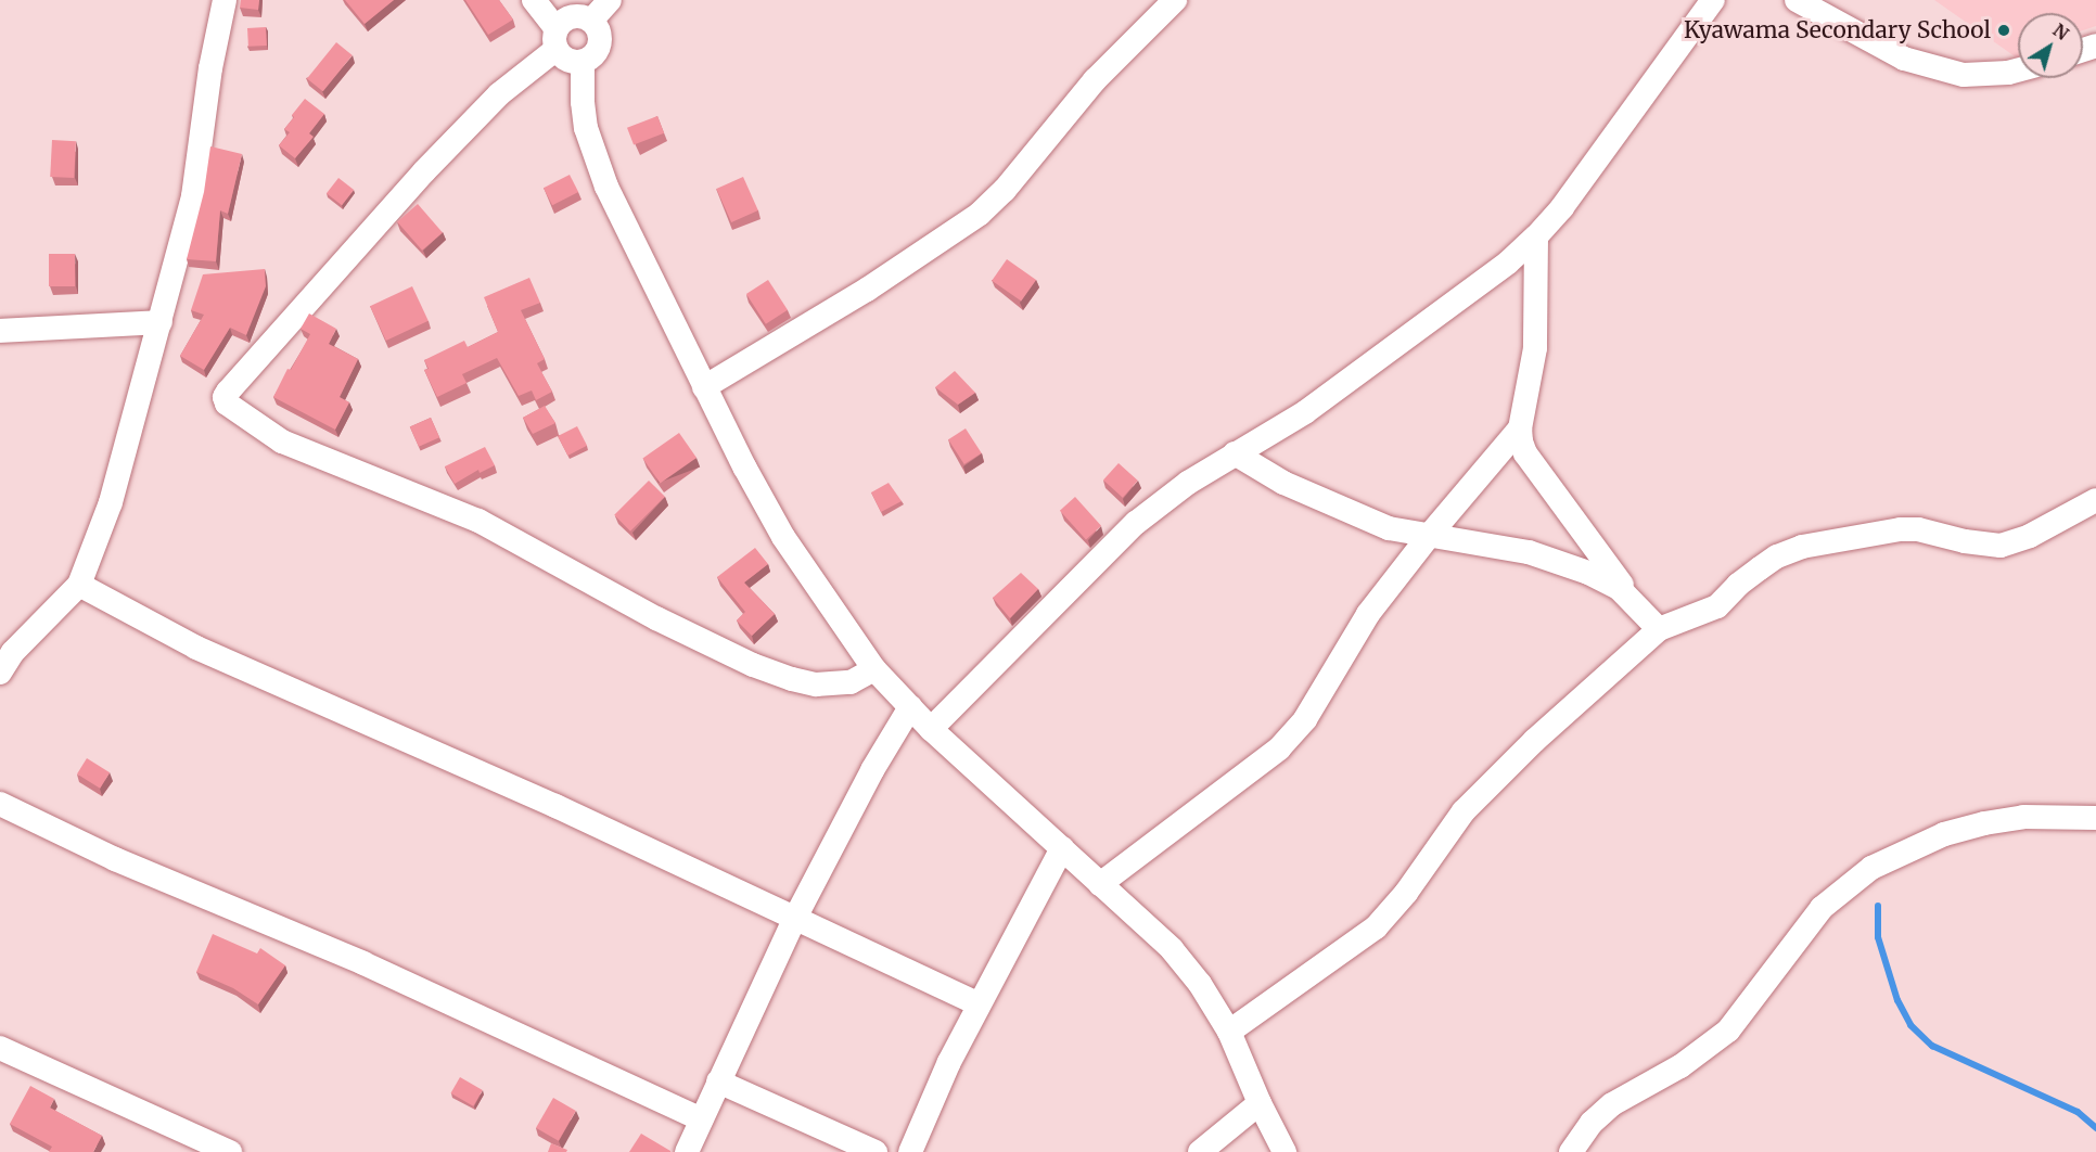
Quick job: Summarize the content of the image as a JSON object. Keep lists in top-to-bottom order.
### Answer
{
  "places": ["Kyawama Secondary School"],
  "north": "top right"
}
